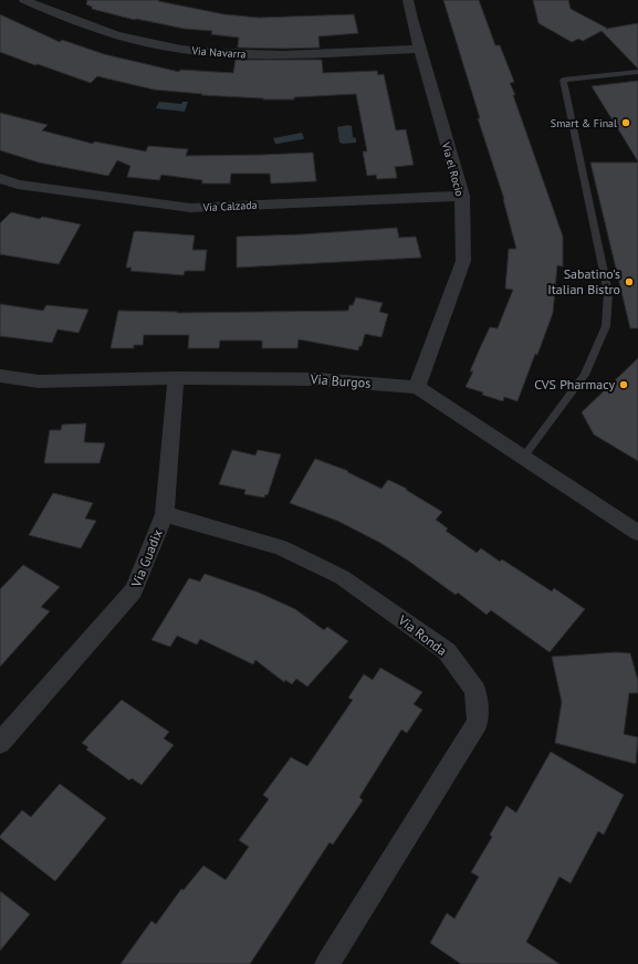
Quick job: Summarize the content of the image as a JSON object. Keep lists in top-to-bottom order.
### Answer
{
  "streets": {
    "street": [
      "Via Navarra",
      "Via el Rocio",
      "Via Calzada",
      "Via Burgos",
      "Via Guadix",
      "Via Ronda"
    ]
  },
  "crossings": [
    ["Via Navarra", "Via el Rocio"],
    ["Via el Rocio", "Via Calzada"],
    ["Via el Rocio", "Via Burgos"],
    ["Via Burgos", "Via Guadix"],
    ["Via Guadix", "Via Ronda"]
  ],
  "places": ["Smart & Final", "Sabatino's Italian Bistro", "CVS Pharmacy"]
}
